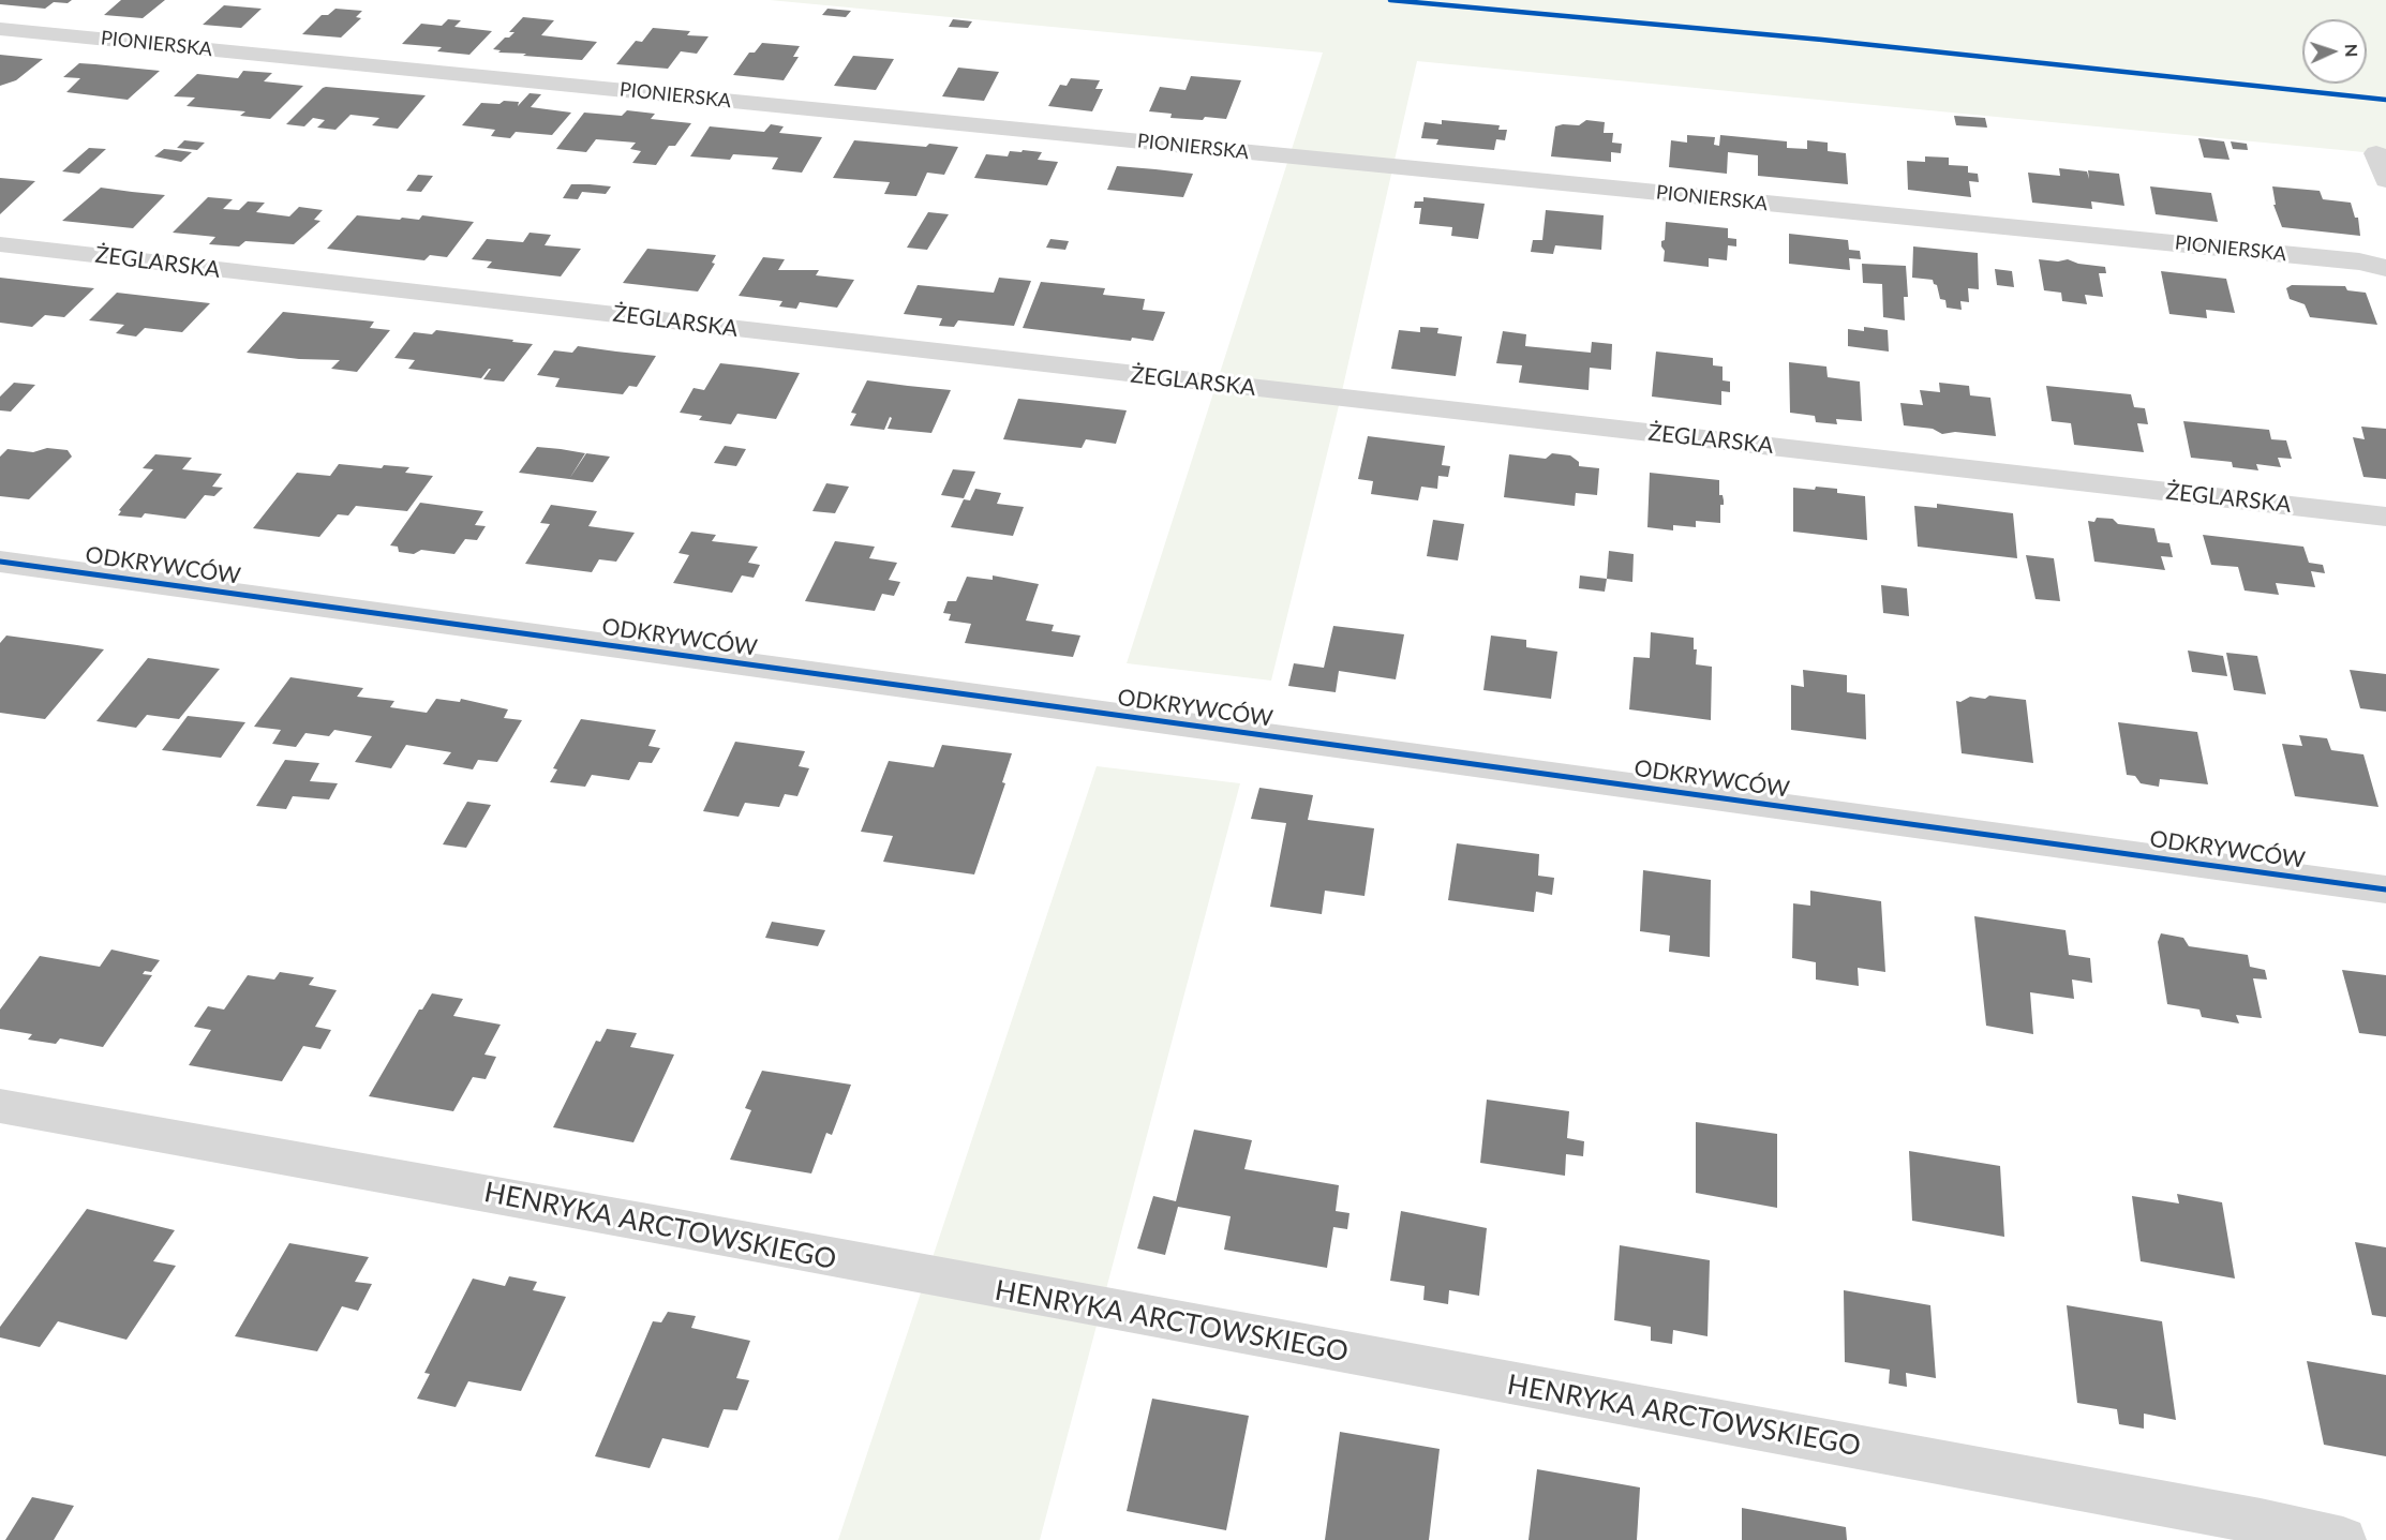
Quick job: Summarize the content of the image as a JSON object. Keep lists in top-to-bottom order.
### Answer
{
  "streets": {
    "street": [
      "PIONIERSKA",
      "ŻEGLARSKA",
      "ODKRYWCÓW",
      "HENRYKA ARCTOWSKIEGO"
    ]
  },
  "north": "right"
}
